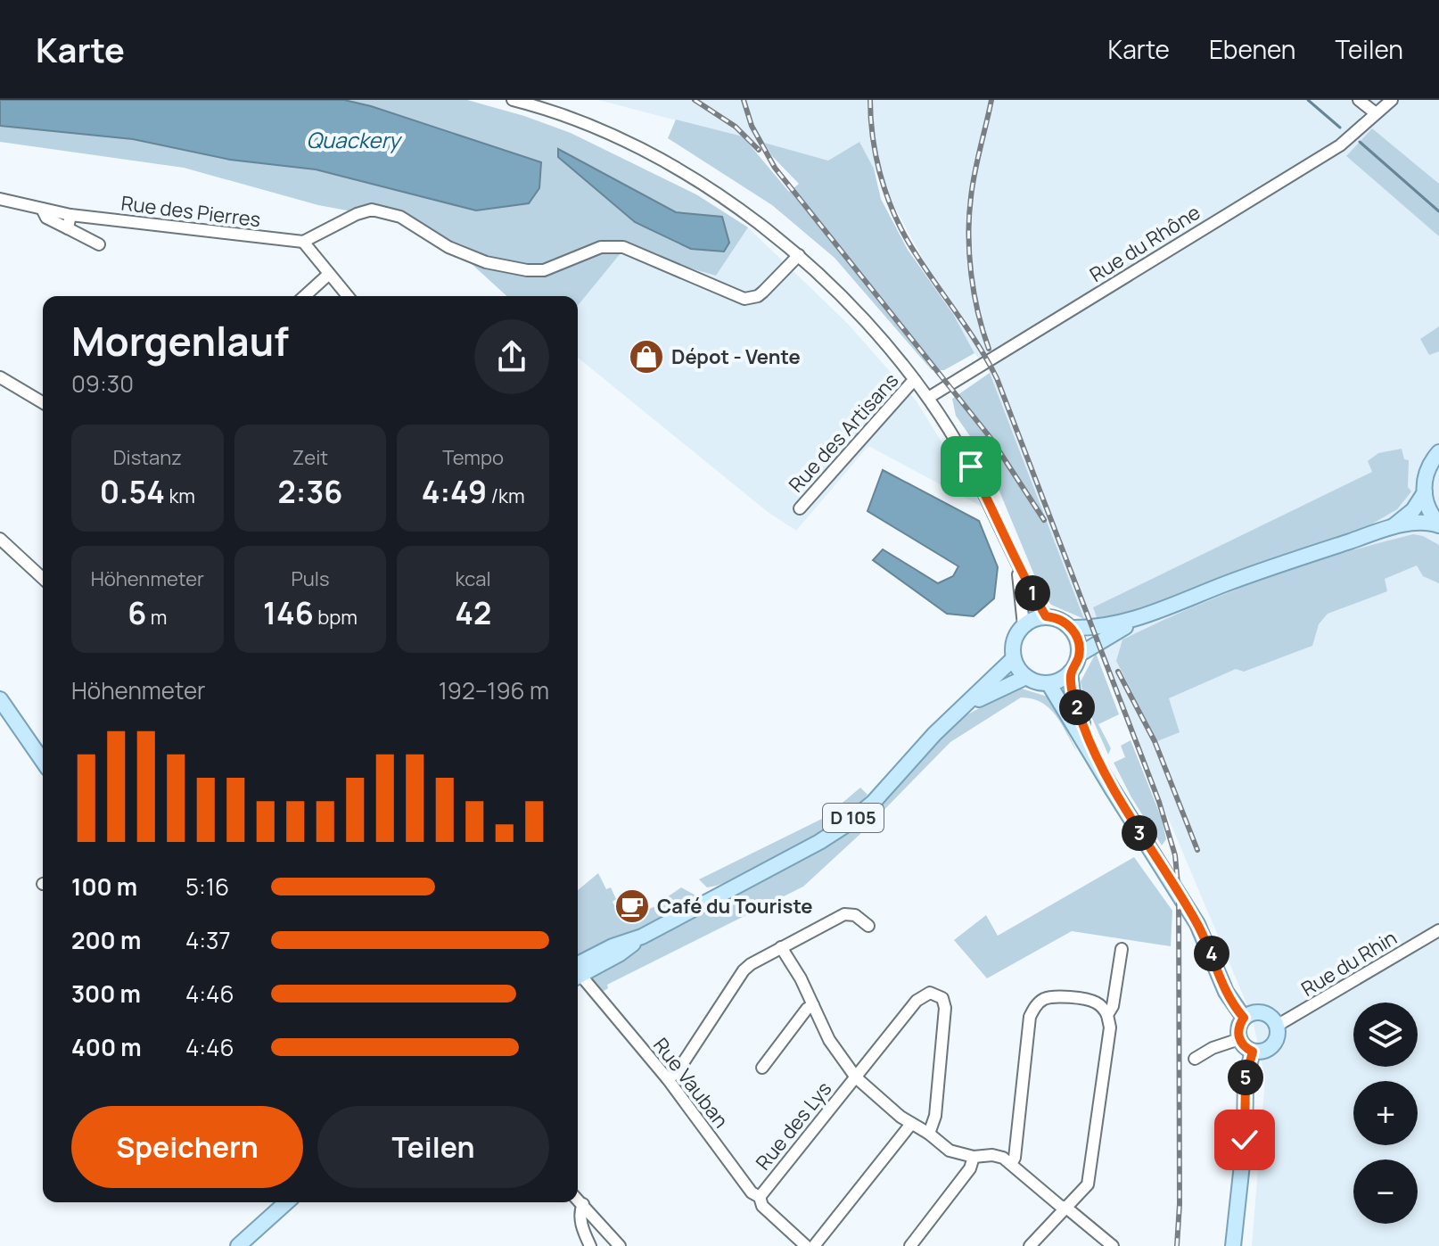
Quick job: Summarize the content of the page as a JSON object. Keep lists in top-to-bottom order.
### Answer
{
  "streets": {
    "main road": ["D 105"],
    "street": [
      "Rue des Pierres",
      "Rue du Rhône",
      "Rue des Artisans",
      "Rue du Rhin",
      "Rue Vauban",
      "Rue des Lys"
    ]
  },
  "crossings": [
    ["Rue Vauban", "Rue des Lys"]
  ],
  "water": ["Quackery"],
  "places": {
    "shop": ["Dépot - Vente"],
    "cafe": ["Café du Touriste"]
  },
  "page": {
    "header": "Karte",
    "nav": ["Karte", "Ebenen", "Teilen"],
    "heading": ["Morgenlauf", "09:30"],
    "stats": [
      ["Distanz", "0.54 km"],
      ["Zeit", "2:36"],
      ["Tempo", "4:49 /km"],
      ["Höhenmeter", "6 m"],
      ["Puls", "146 bpm"],
      ["kcal", "42"]
    ],
    "pins": [
      "1",
      "2",
      "3",
      "4",
      "5"
    ],
    "chart": ["Höhenmeter", "192–196 m"],
    "list": [
      {
        "name": "100 m",
        "note": "5:16"
      },
      {
        "name": "200 m",
        "note": "4:37"
      },
      {
        "name": "300 m",
        "note": "4:46"
      },
      {
        "name": "400 m",
        "note": "4:46"
      }
    ],
    "map_buttons": ["+", "−"],
    "buttons": ["Speichern", "Teilen"]
  }
}
